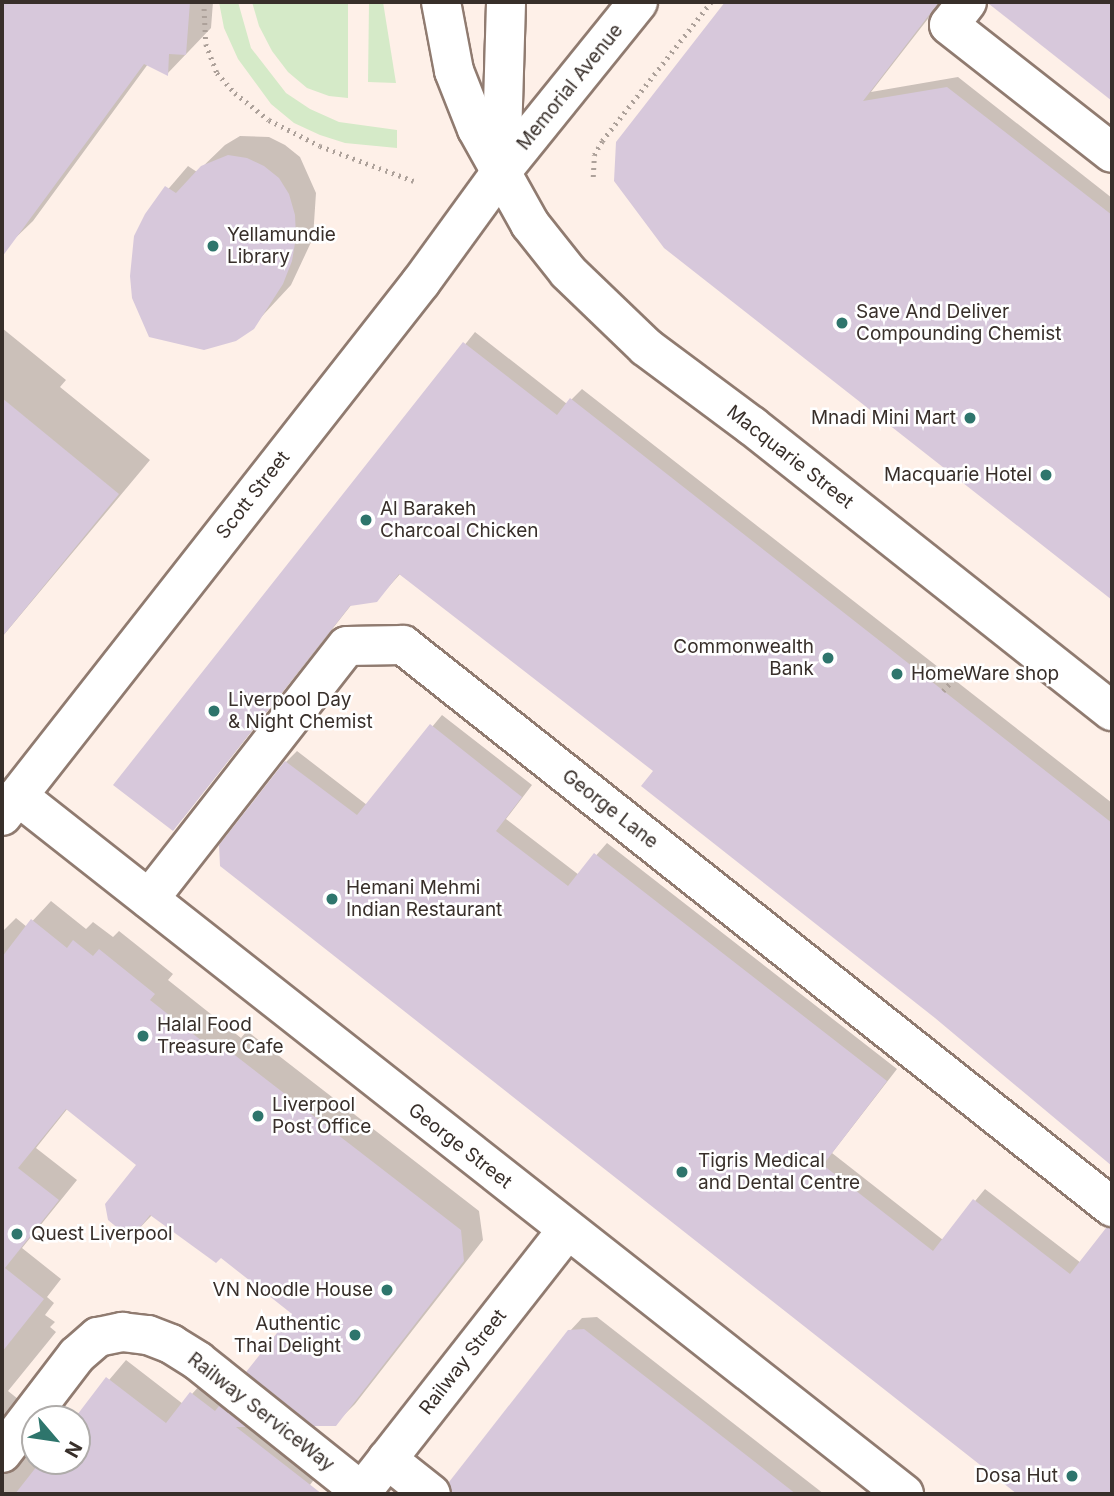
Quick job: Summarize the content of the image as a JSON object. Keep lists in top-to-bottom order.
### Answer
{
  "streets": {
    "street": [
      "Memorial Avenue",
      "Macquarie Street",
      "Scott Street",
      "George Lane",
      "George Street",
      "Railway Street",
      "Railway ServiceWay"
    ]
  },
  "crossings": [
    ["Memorial Avenue", "Macquarie Street"],
    ["Memorial Avenue", "Scott Street"],
    ["Macquarie Street", "Scott Street"],
    ["Scott Street", "George Street"],
    ["George Lane", "George Street"],
    ["George Street", "Railway Street"],
    ["Railway Street", "Railway ServiceWay"]
  ],
  "places": [
    "Yellamundie Library",
    "Save And Deliver Compounding Chemist",
    "Mnadi Mini Mart",
    "Macquarie Hotel",
    "Al Barakeh Charcoal Chicken",
    "Commonwealth Bank",
    "HomeWare shop",
    "Liverpool Day & Night Chemist",
    "Hemani Mehmi Indian Restaurant",
    "Halal Food Treasure Cafe",
    "Liverpool Post Office",
    "Tigris Medical and Dental Centre",
    "Quest Liverpool",
    "VN Noodle House",
    "Authentic Thai Delight",
    "Dosa Hut"
  ],
  "north": "bottom right"
}
